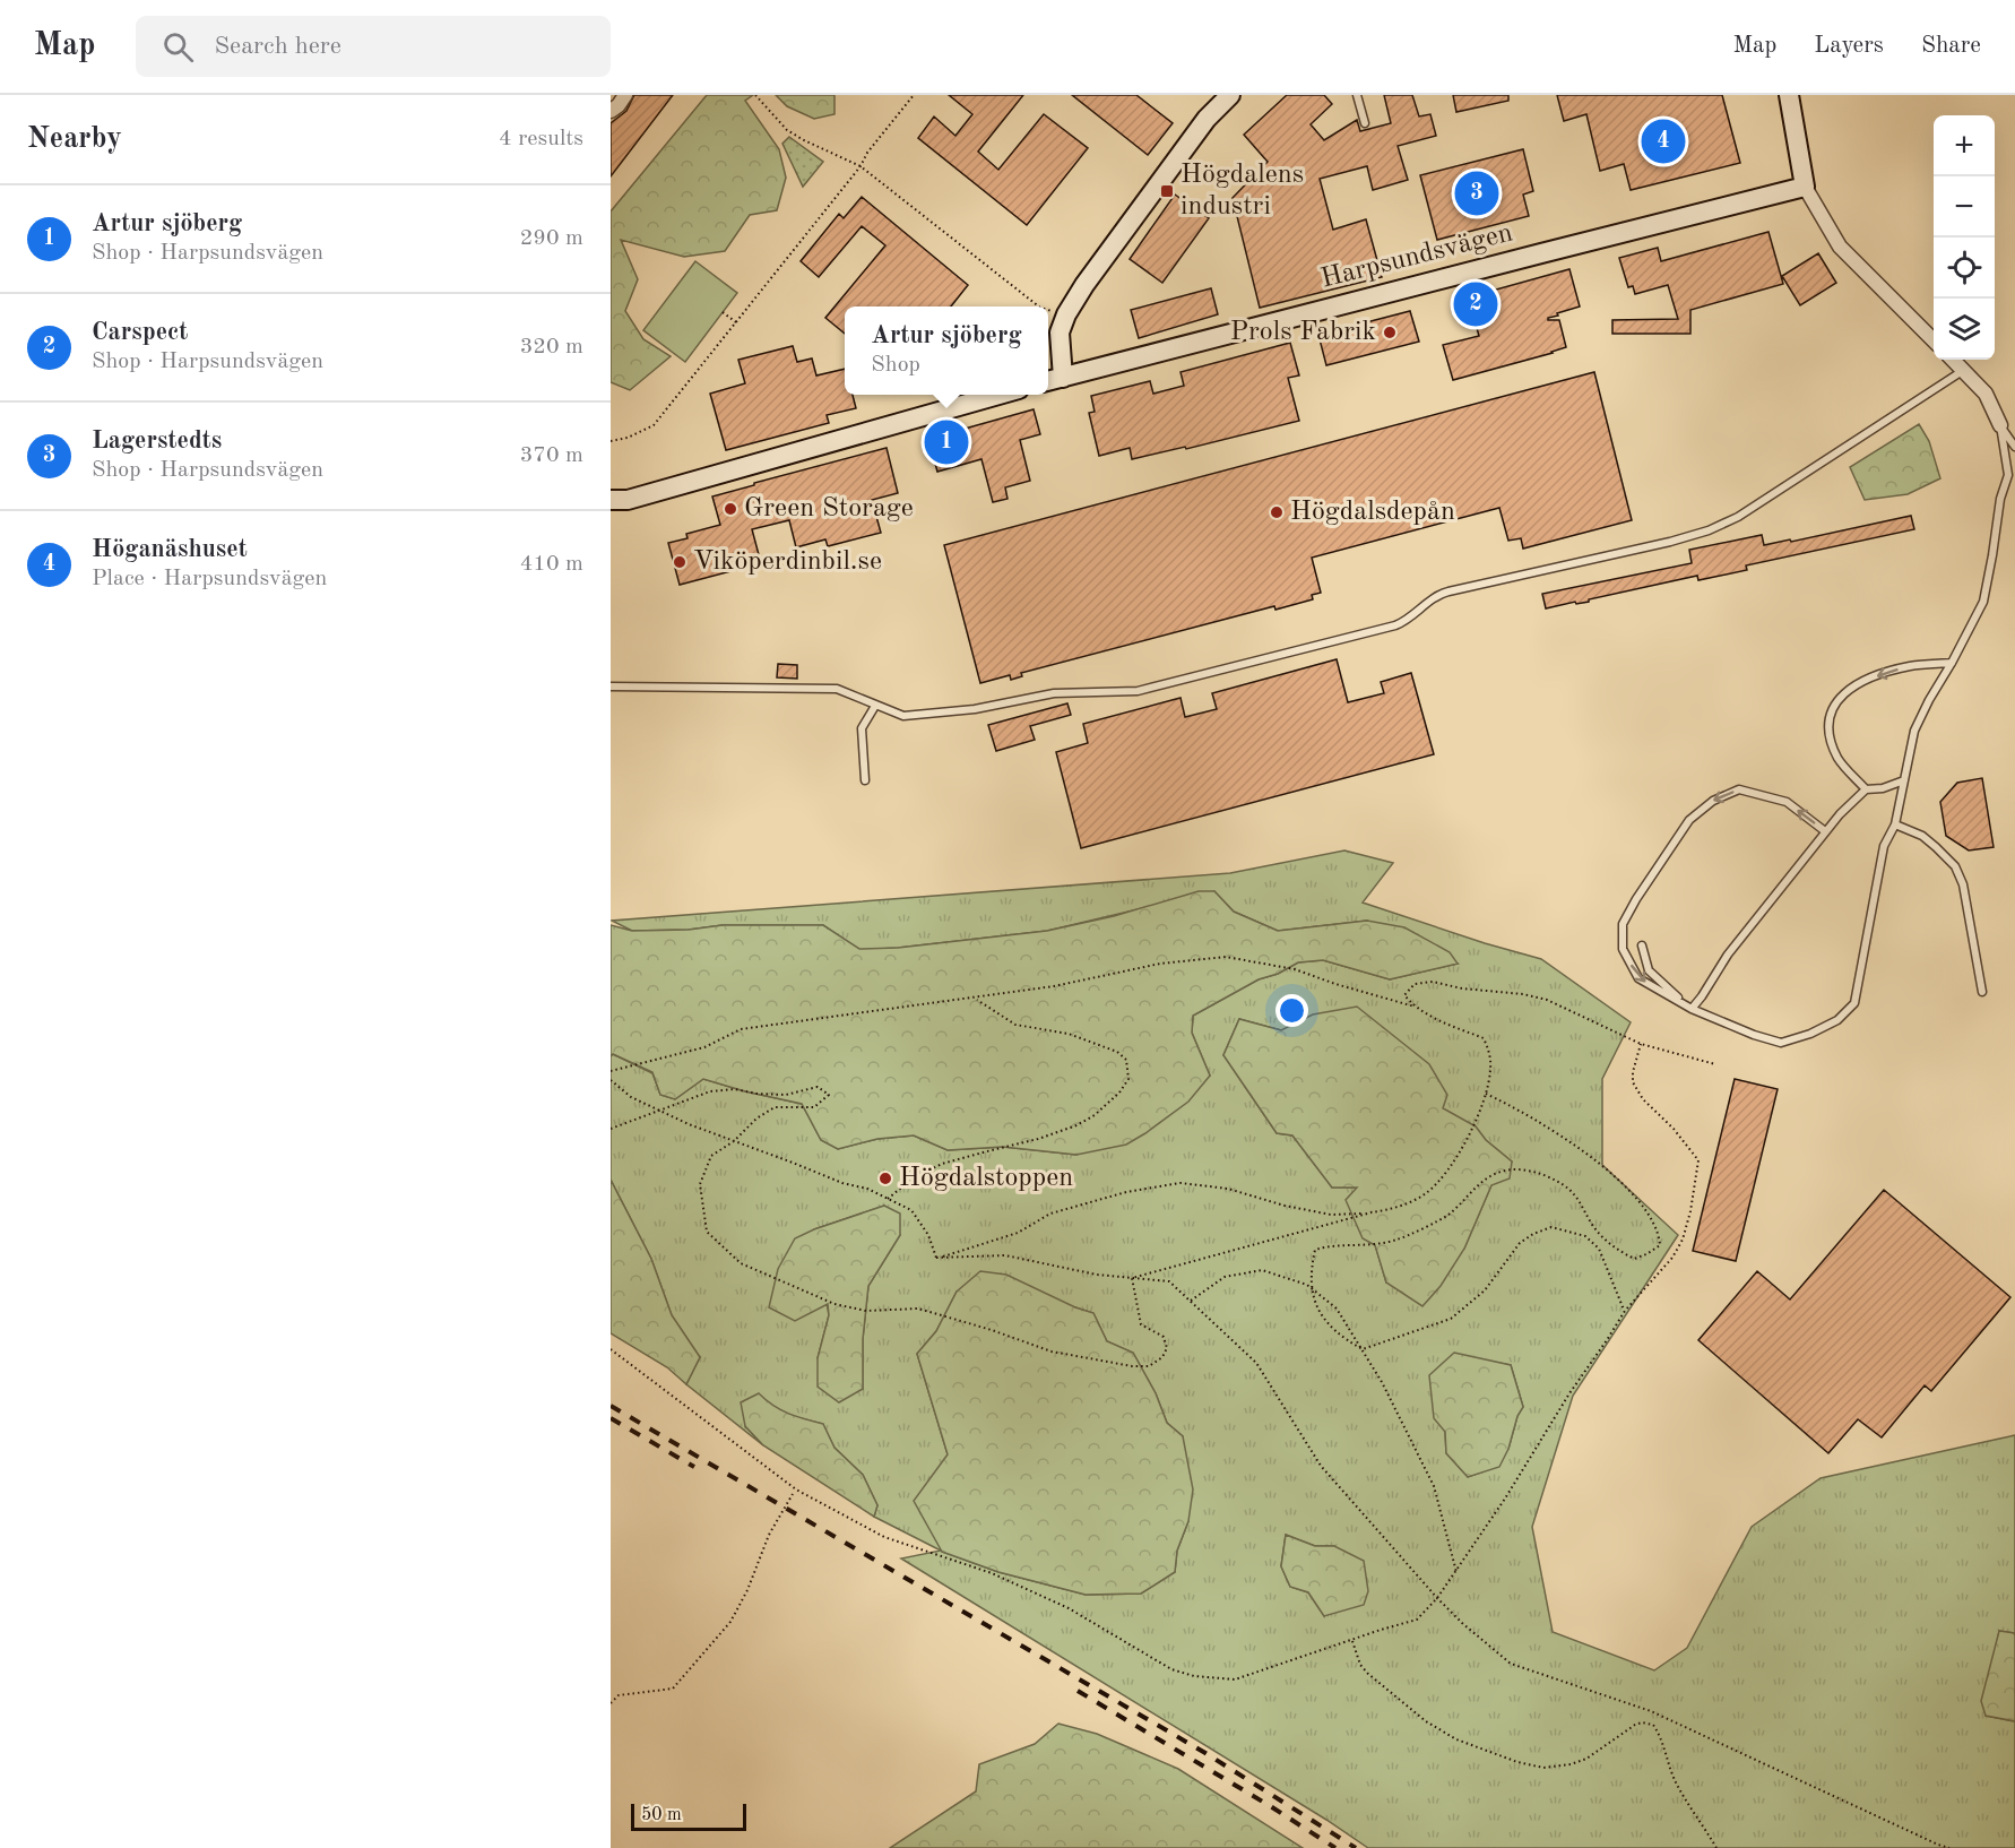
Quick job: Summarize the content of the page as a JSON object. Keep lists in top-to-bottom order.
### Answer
{
  "streets": {
    "street": ["Harpsundsvägen"]
  },
  "places": {
    "transit": ["Högdalens industri"],
    "other": [
      "Prols Fabrik",
      "Green Storage",
      "Högdalsdepån",
      "Viköperdinbil.se",
      "Högdalstoppen"
    ]
  },
  "scale_bar": "50 m",
  "page": {
    "header": "Map",
    "search": "Search here",
    "nav": ["Map", "Layers", "Share"],
    "heading": ["Nearby", "4 results"],
    "map_buttons": ["+", "−"],
    "pins": [
      "4",
      "3",
      "2",
      "1"
    ],
    "list": [
      {
        "mark": "1",
        "name": "Artur sjöberg",
        "note": "Shop · Harpsundsvägen",
        "value": "290 m"
      },
      {
        "mark": "2",
        "name": "Carspect",
        "note": "Shop · Harpsundsvägen",
        "value": "320 m"
      },
      {
        "mark": "3",
        "name": "Lagerstedts",
        "note": "Shop · Harpsundsvägen",
        "value": "370 m"
      },
      {
        "mark": "4",
        "name": "Höganäshuset",
        "note": "Place · Harpsundsvägen",
        "value": "410 m"
      }
    ],
    "popup": ["Artur sjöberg", "Shop"],
    "scale": "50 m"
  }
}
